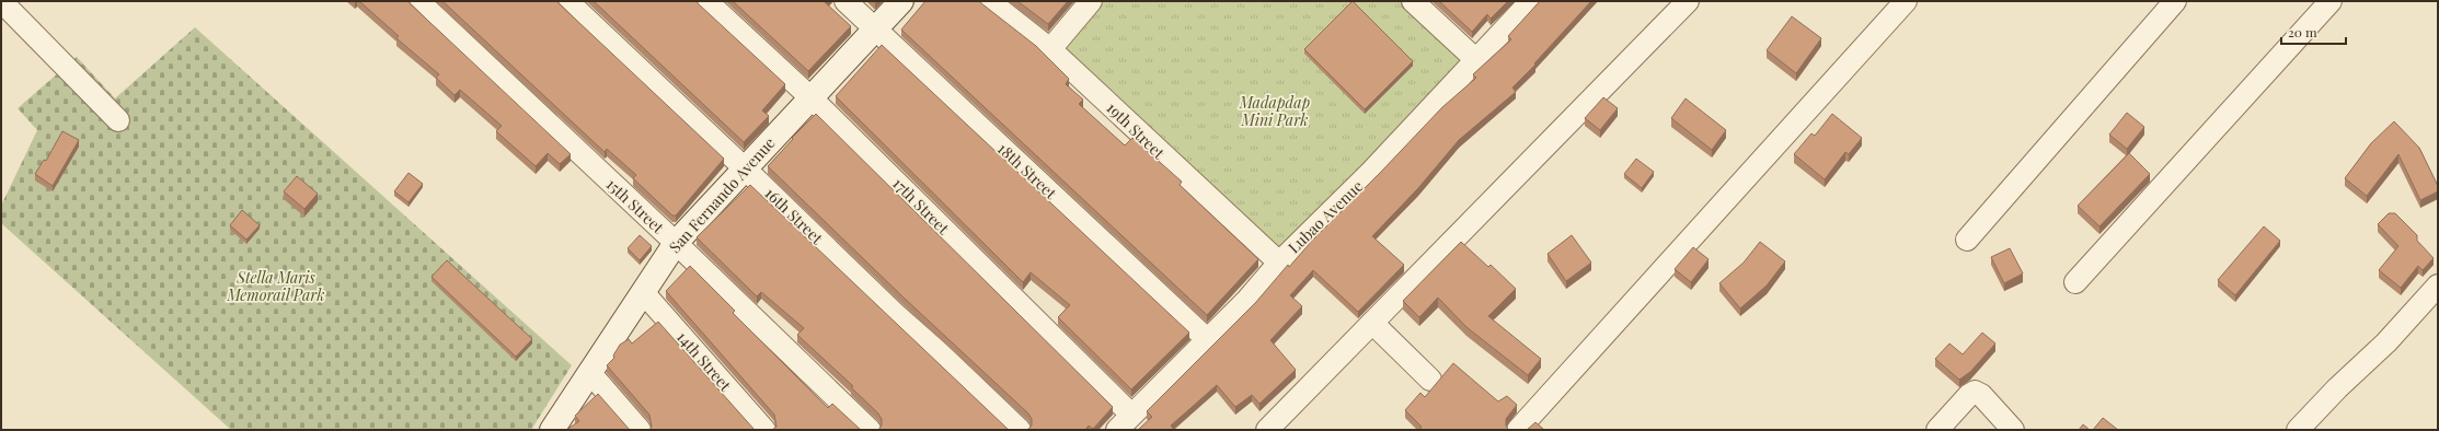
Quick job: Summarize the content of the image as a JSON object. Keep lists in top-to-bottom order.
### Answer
{
  "streets": {
    "main road": ["San Fernando Avenue"],
    "street": [
      "19th Street",
      "18th Street",
      "15th Street",
      "17th Street",
      "16th Street",
      "Lubao Avenue",
      "14th Street"
    ]
  },
  "crossings": [
    ["19th Street", "Lubao Avenue"],
    ["18th Street", "San Fernando Avenue"],
    ["18th Street", "Lubao Avenue"],
    ["San Fernando Avenue", "15th Street"],
    ["San Fernando Avenue", "17th Street"],
    ["San Fernando Avenue", "16th Street"],
    ["San Fernando Avenue", "14th Street"],
    ["17th Street", "Lubao Avenue"]
  ],
  "parks": ["Madapdap Mini Park", "Stella Maris Memorail Park"],
  "scale_bar": "20 m"
}
